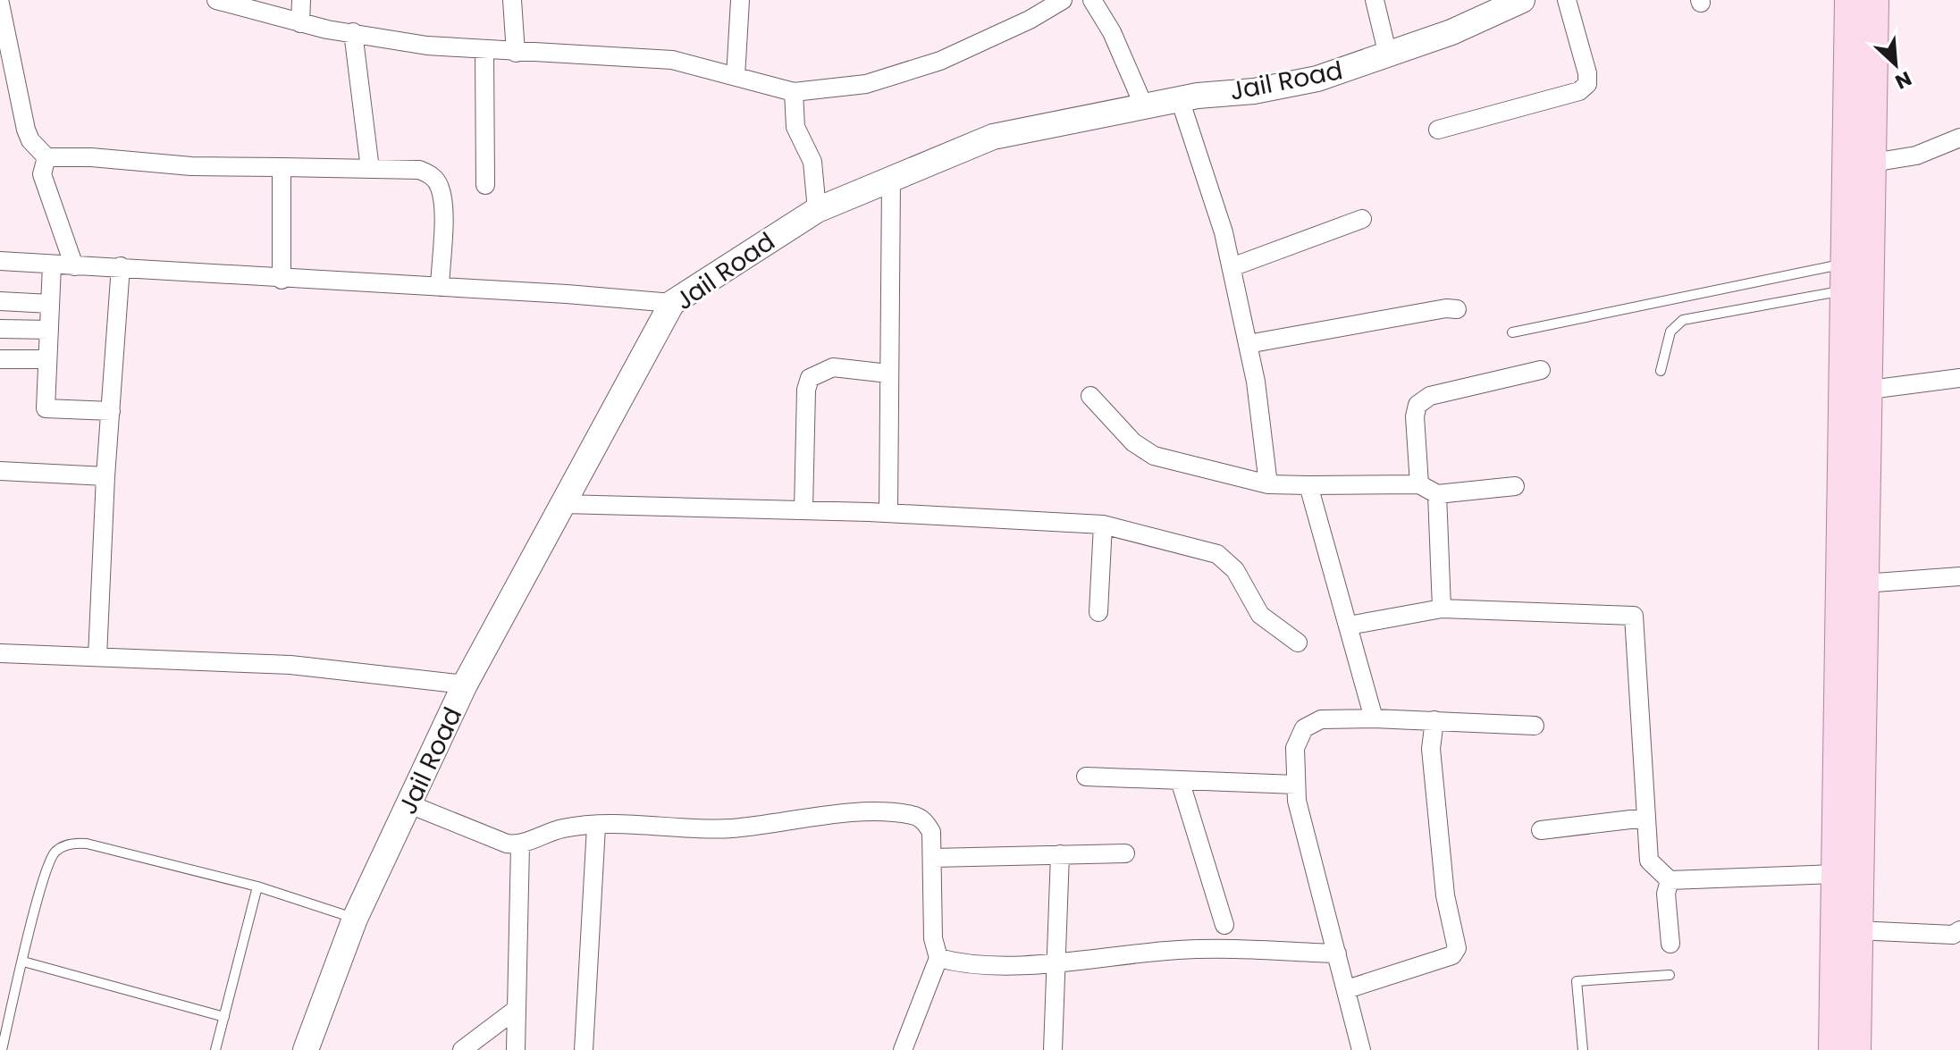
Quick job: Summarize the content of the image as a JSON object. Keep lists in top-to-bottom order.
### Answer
{
  "streets": {
    "street": ["Jail Road"]
  },
  "north": "bottom right"
}
